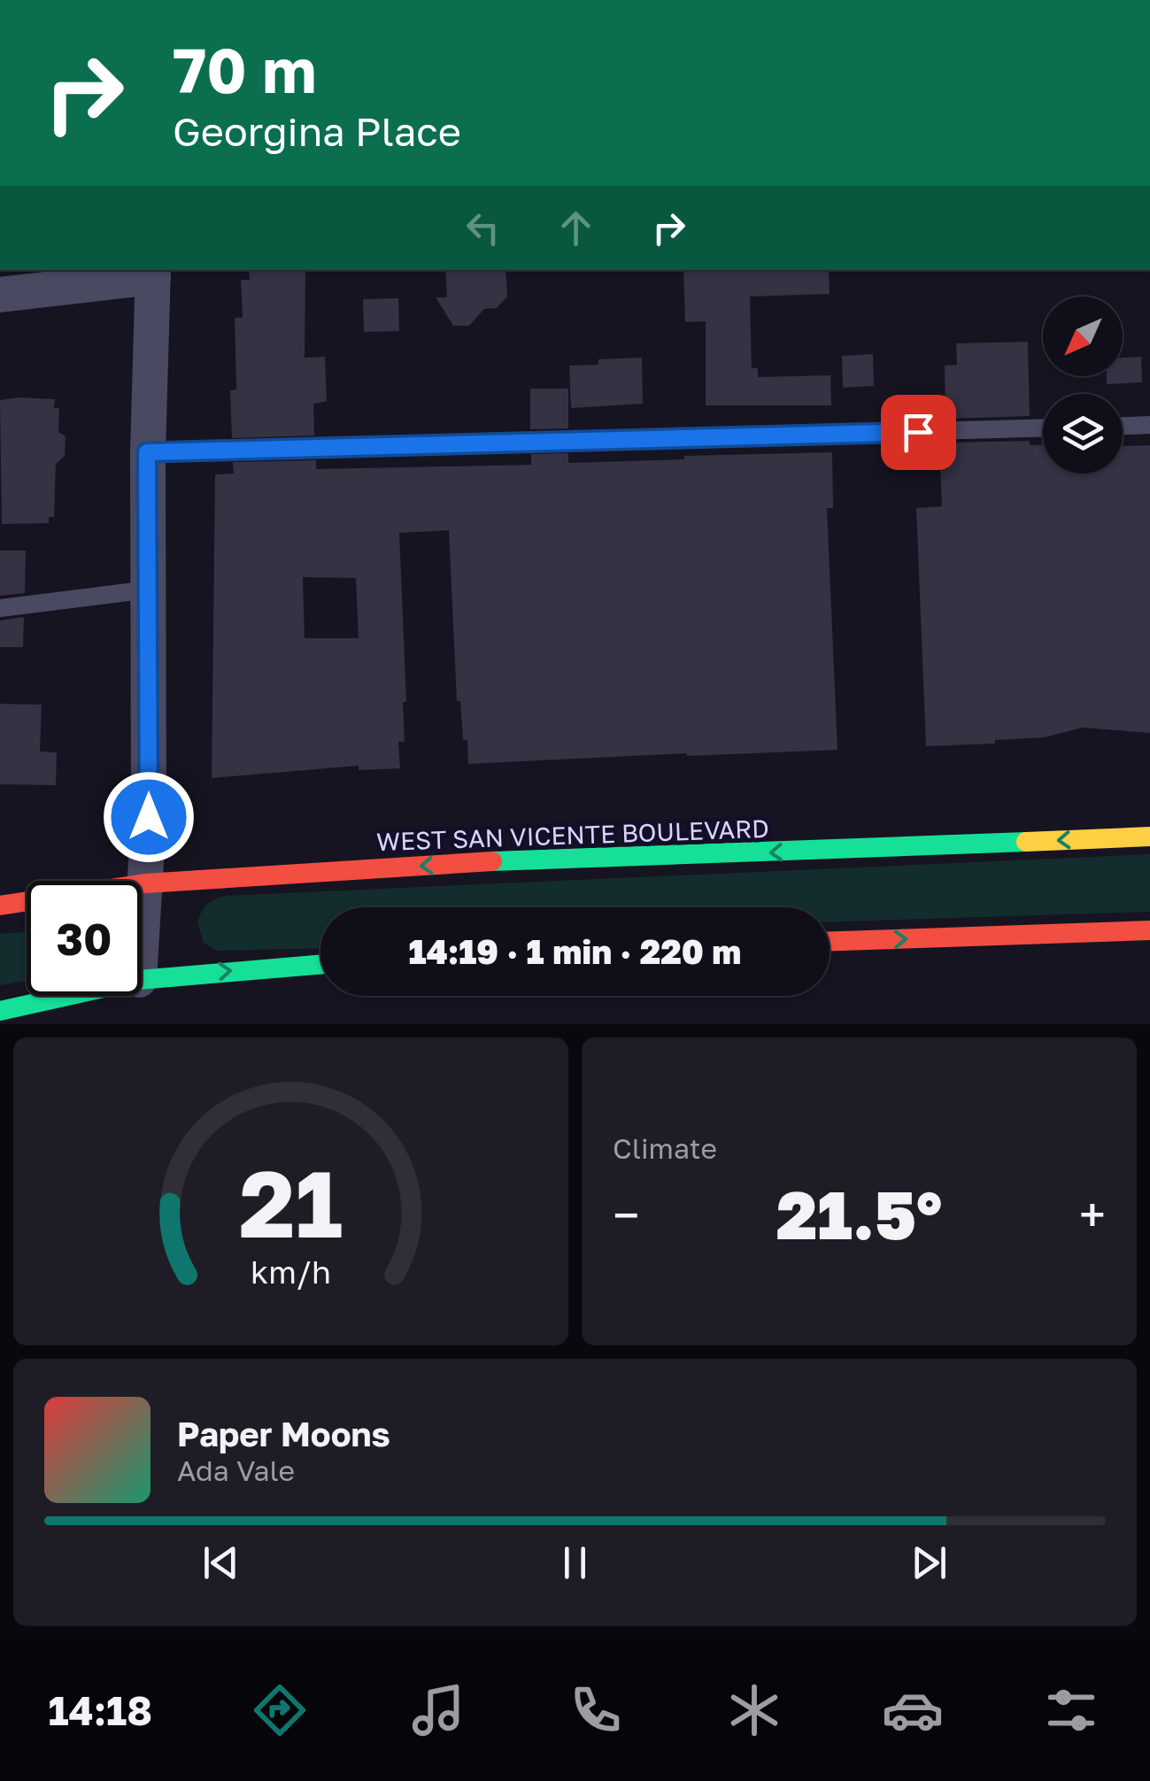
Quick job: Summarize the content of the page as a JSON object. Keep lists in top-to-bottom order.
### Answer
{
  "streets": {
    "main road": ["WEST SAN VICENTE BOULEVARD"]
  },
  "north": "bottom left",
  "page": {
    "turn": ["70 m", "Georgina Place"],
    "limit": "30",
    "trip": "14:19 · 1 min · 220 m",
    "tile": "Climate",
    "heat": ["−", "21.5°", "+"],
    "song": ["Paper Moons", "Ada Vale"],
    "tabs": "14:18",
    "gauge": ["21", "km/h"]
  }
}
